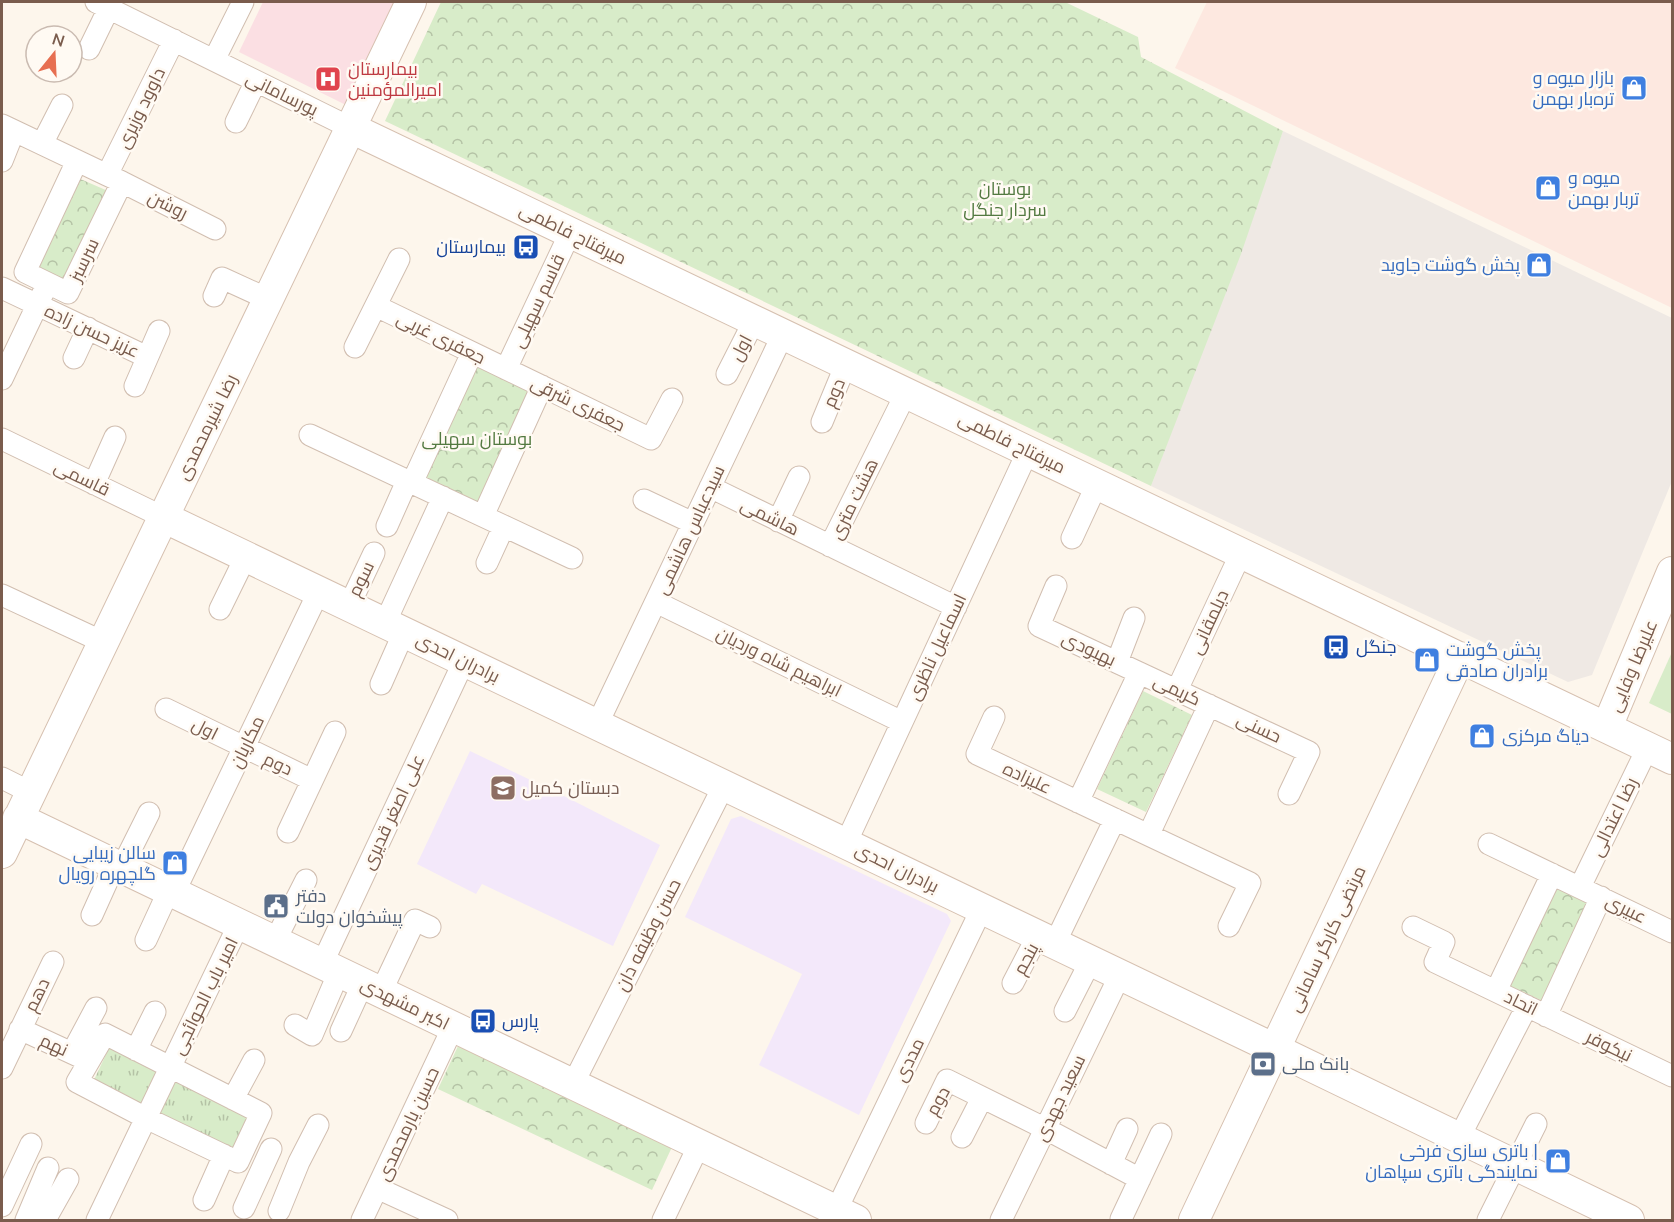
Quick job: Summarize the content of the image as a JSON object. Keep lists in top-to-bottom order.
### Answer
{
  "streets": {
    "street": [
      "پورسامانی",
      "داوود وزیری",
      "روشن",
      "میرفتاح فاطمی",
      "سرسبز",
      "قاسم سهیلی",
      "عزیز حسن زاده",
      "جعفری غربی",
      "اول",
      "دوم",
      "جعفری شرقی",
      "رضا شیرمحمدی",
      "قاسمی",
      "هشت متری",
      "هاشمی",
      "سیدعباس هاشمی",
      "سوم",
      "دیلمقانی",
      "اسماعیل ناظری",
      "بهبودی",
      "برادران احدی",
      "ابراهیم شاه وردیان",
      "علیرضا وفایی",
      "کریمی",
      "حسنی",
      "مکاریان",
      "علیزاده",
      "علی اصغر قدیری",
      "رضا اعتدالی",
      "عبیری",
      "حسن وظیفه دان",
      "مرتضی کارگر سامانی",
      "پنجم",
      "دهم",
      "امیر باب الحوائجی",
      "اتحاد",
      "اکبر مشهدی",
      "نهم",
      "نیکوفر",
      "مددی",
      "سعید جهدی",
      "حسین یارمحمدی"
    ]
  },
  "crossings": [
    ["پورسامانی", "داوود وزیری"],
    ["پورسامانی", "میرفتاح فاطمی"],
    ["پورسامانی", "رضا شیرمحمدی"],
    ["داوود وزیری", "روشن"],
    ["داوود وزیری", "سرسبز"],
    ["روشن", "سرسبز"],
    ["میرفتاح فاطمی", "قاسم سهیلی"],
    ["میرفتاح فاطمی", "اول"],
    ["میرفتاح فاطمی", "دوم"],
    ["میرفتاح فاطمی", "رضا شیرمحمدی"],
    ["میرفتاح فاطمی", "هشت متری"],
    ["میرفتاح فاطمی", "سیدعباس هاشمی"],
    ["میرفتاح فاطمی", "دیلمقانی"],
    ["میرفتاح فاطمی", "اسماعیل ناظری"],
    ["میرفتاح فاطمی", "علیرضا وفایی"],
    ["میرفتاح فاطمی", "رضا اعتدالی"],
    ["میرفتاح فاطمی", "مرتضی کارگر سامانی"],
    ["قاسم سهیلی", "جعفری غربی"],
    ["قاسم سهیلی", "جعفری شرقی"],
    ["جعفری غربی", "جعفری شرقی"],
    ["اول", "دوم"],
    ["اول", "مکاریان"],
    ["دوم", "مکاریان"],
    ["رضا شیرمحمدی", "قاسمی"],
    ["رضا شیرمحمدی", "برادران احدی"],
    ["رضا شیرمحمدی", "اکبر مشهدی"],
    ["قاسمی", "برادران احدی"],
    ["هشت متری", "هاشمی"],
    ["هشت متری", "اسماعیل ناظری"],
    ["هاشمی", "سیدعباس هاشمی"],
    ["سیدعباس هاشمی", "برادران احدی"],
    ["سیدعباس هاشمی", "ابراهیم شاه وردیان"],
    ["سوم", "برادران احدی"],
    ["دیلمقانی", "کریمی"],
    ["اسماعیل ناظری", "برادران احدی"],
    ["اسماعیل ناظری", "ابراهیم شاه وردیان"],
    ["بهبودی", "کریمی"],
    ["برادران احدی", "مکاریان"],
    ["برادران احدی", "علی اصغر قدیری"],
    ["برادران احدی", "حسن وظیفه دان"],
    ["برادران احدی", "مرتضی کارگر سامانی"],
    ["برادران احدی", "پنجم"],
    ["برادران احدی", "مددی"],
    ["برادران احدی", "سعید جهدی"],
    ["کریمی", "حسنی"],
    ["کریمی", "علیزاده"],
    ["مکاریان", "اکبر مشهدی"],
    ["علی اصغر قدیری", "اکبر مشهدی"],
    ["رضا اعتدالی", "عبیری"],
    ["عبیری", "اتحاد"],
    ["حسن وظیفه دان", "اکبر مشهدی"],
    ["دهم", "نهم"],
    ["امیر باب الحوائجی", "اکبر مشهدی"],
    ["اتحاد", "نیکوفر"],
    ["اکبر مشهدی", "مددی"],
    ["اکبر مشهدی", "حسین یارمحمدی"]
  ],
  "parks": ["بوستان سردار جنگل", "بوستان سهیلی"],
  "places": {
    "hospital": ["بیمارستان امیرالمؤمنین"],
    "shop": [
      "بازار میوه و تره‌بار بهمن",
      "میوه و تربار بهمن",
      "پخش گوشت جاوید",
      "پخش گوشت برادران صادقی",
      "دیاگ مرکزی",
      "سالن زیبایی گلچهره رویال",
      "باتری سازی فرخی | نمایندگی باتری سپاهان"
    ],
    "bus stop": ["بیمارستان", "جنگل", "پارس"],
    "school or university": ["دبستان کمیل"],
    "public building": ["دفتر پیشخوان دولت"],
    "bank": ["بانک ملی"]
  },
  "north": "top"
}
